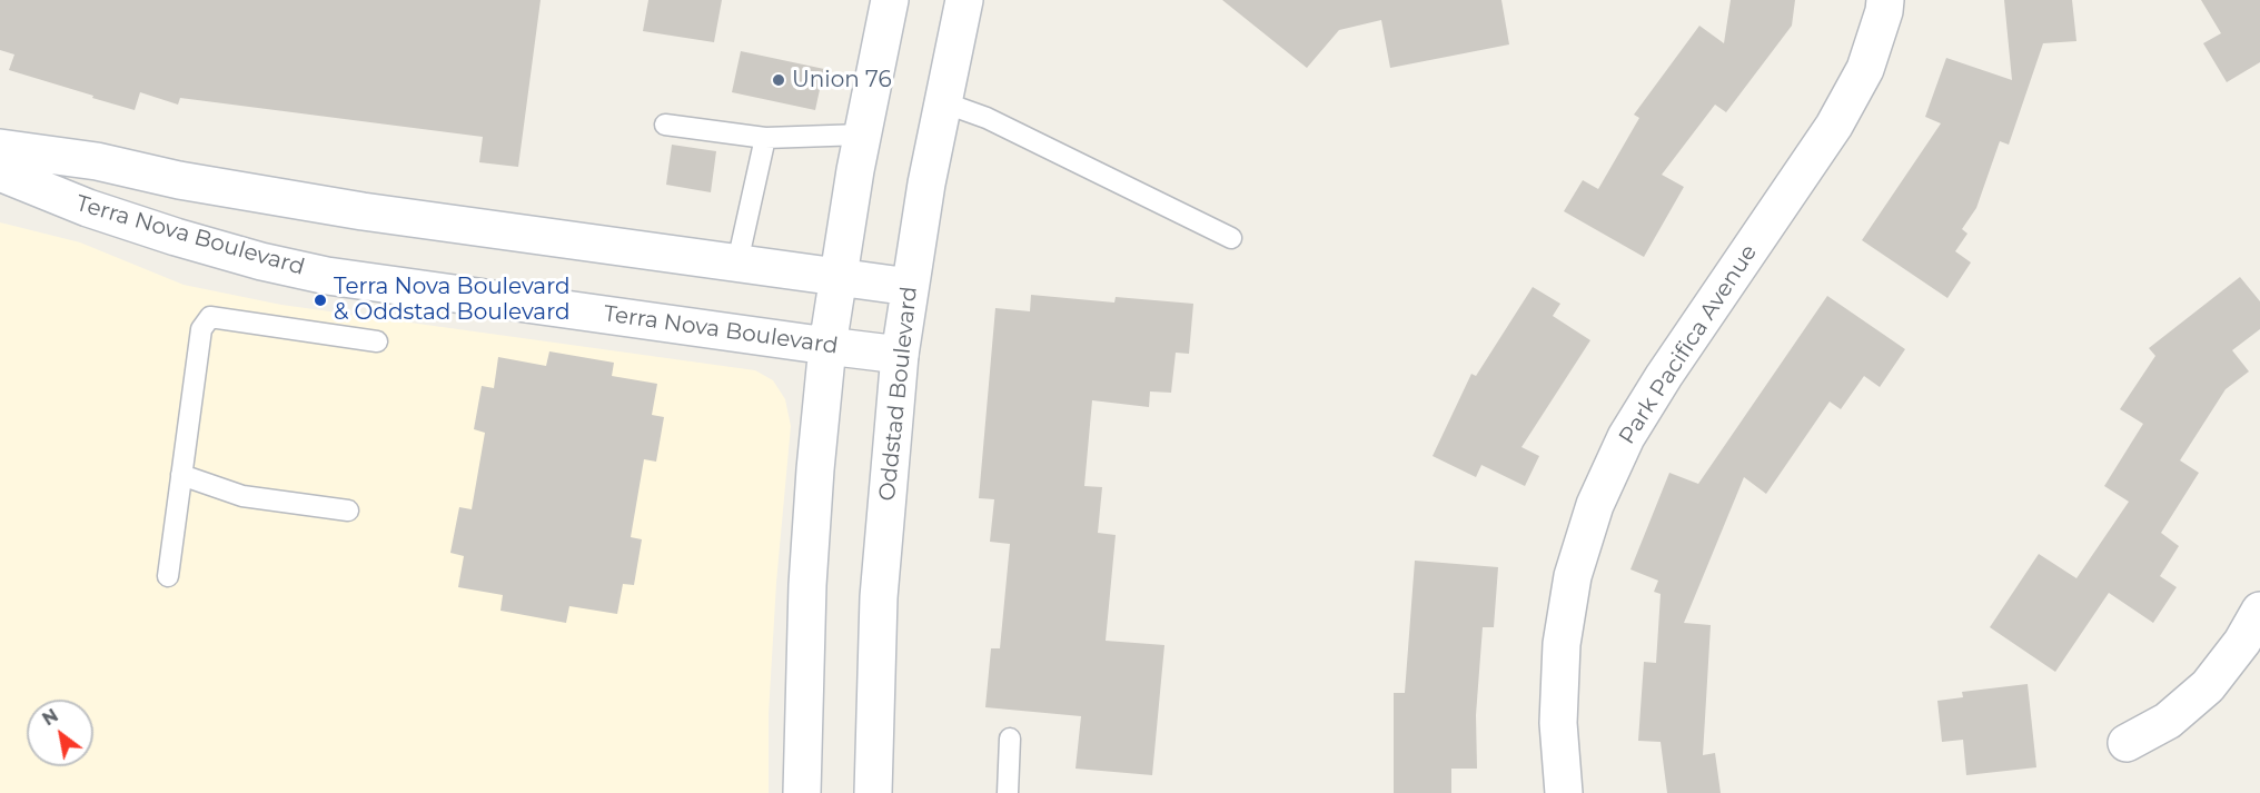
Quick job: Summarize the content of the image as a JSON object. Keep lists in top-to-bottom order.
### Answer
{
  "streets": {
    "street": ["Terra Nova Boulevard", "Park Pacifica Avenue", "Oddstad Boulevard"]
  },
  "crossings": [
    ["Terra Nova Boulevard", "Oddstad Boulevard"]
  ],
  "places": ["Union 76", "Terra Nova Boulevard & Oddstad Boulevard"],
  "north": "top left"
}
